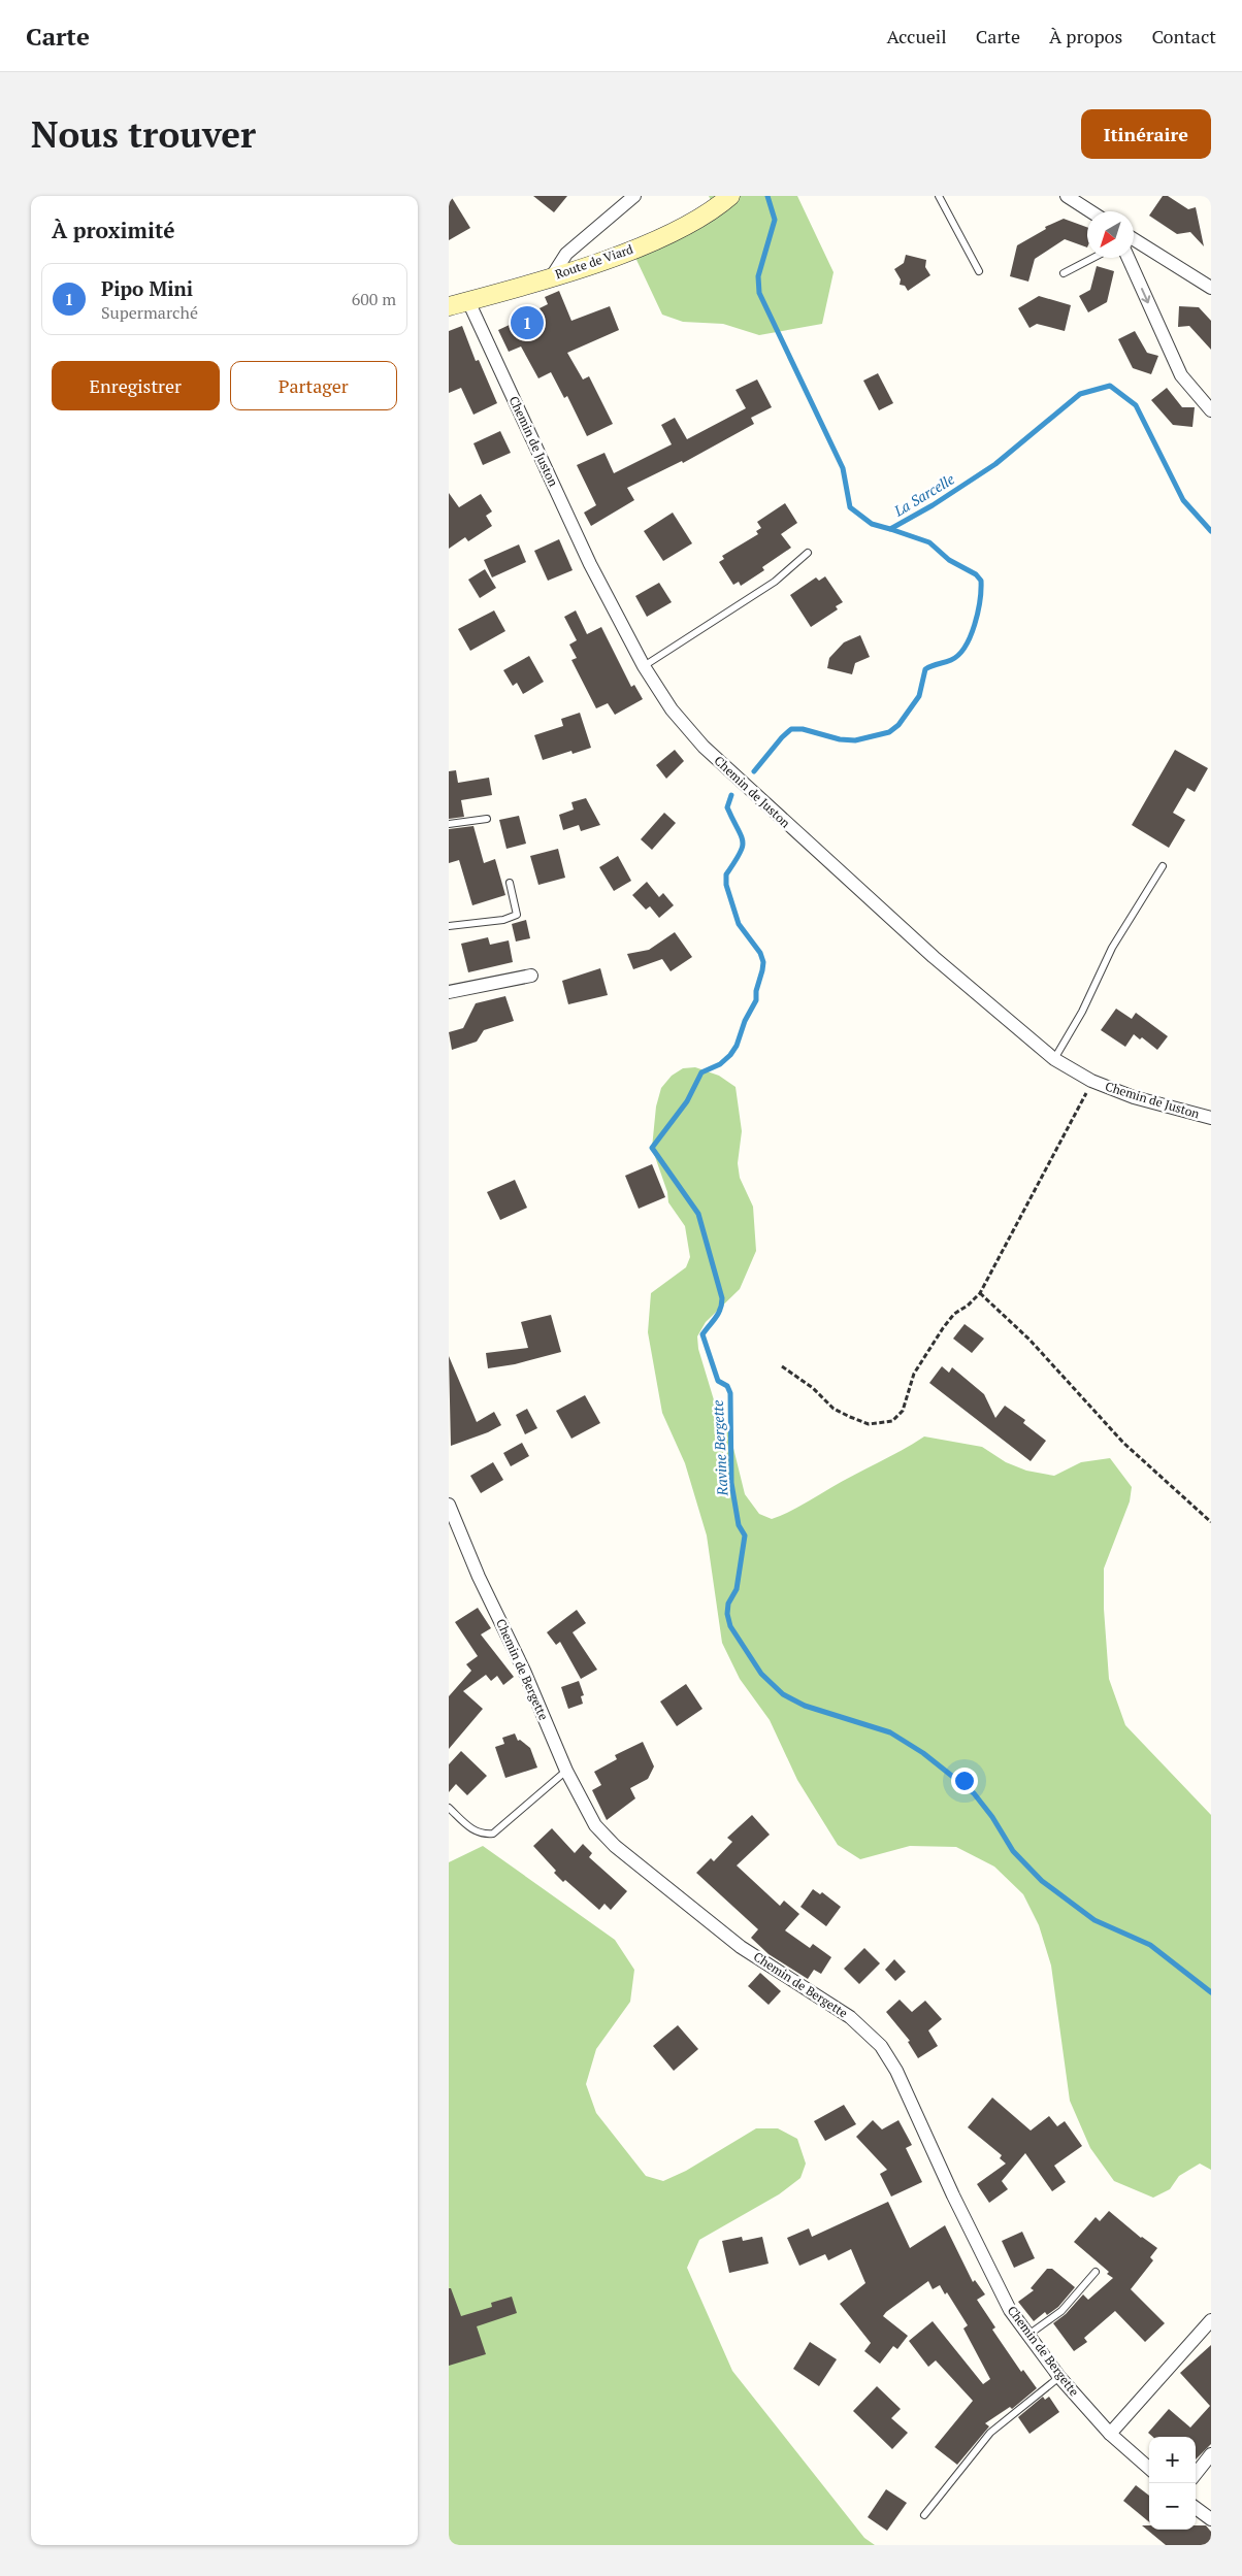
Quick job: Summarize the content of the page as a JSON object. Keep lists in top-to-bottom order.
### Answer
{
  "streets": {
    "main road": ["Route de Viard"],
    "street": ["Chemin de Juston", "Chemin de Bergette"]
  },
  "crossings": [
    ["Route de Viard", "Chemin de Juston"]
  ],
  "water": ["La Sarcelle", "Ravine Bergette"],
  "north": "bottom left",
  "page": {
    "header": "Carte",
    "nav": [
      "Accueil",
      "Carte",
      "À propos",
      "Contact"
    ],
    "buttons": [
      "Itinéraire",
      ["Enregistrer", "Partager"]
    ],
    "title": "Nous trouver",
    "heading": "À proximité",
    "list": [
      {
        "mark": "1",
        "name": "Pipo Mini",
        "note": "Supermarché",
        "value": "600 m"
      }
    ],
    "pins": "1",
    "map_buttons": ["+", "−"]
  }
}
